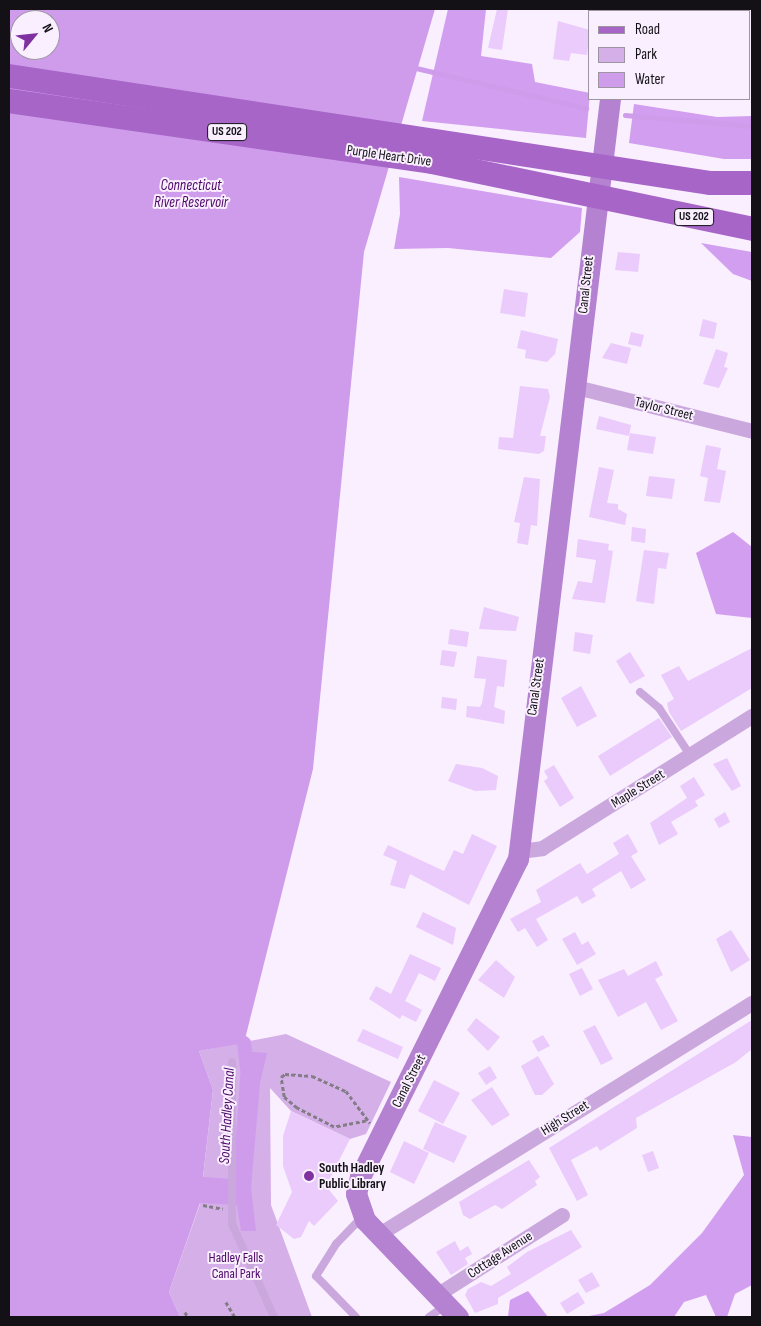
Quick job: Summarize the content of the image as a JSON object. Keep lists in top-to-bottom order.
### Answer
{
  "streets": {
    "main road": ["US 202", "Purple Heart Drive"],
    "street": [
      "Canal Street",
      "Taylor Street",
      "Maple Street",
      "High Street",
      "Cottage Avenue"
    ]
  },
  "crossings": [
    ["Canal Street", "Taylor Street"],
    ["Canal Street", "Maple Street"],
    ["Canal Street", "High Street"],
    ["Canal Street", "Cottage Avenue"]
  ],
  "water": ["Connecticut River Reservoir", "South Hadley Canal"],
  "parks": ["Hadley Falls Canal Park"],
  "places": ["South Hadley Public Library"],
  "legend": ["Road", "Park", "Water"],
  "north": "top right"
}
